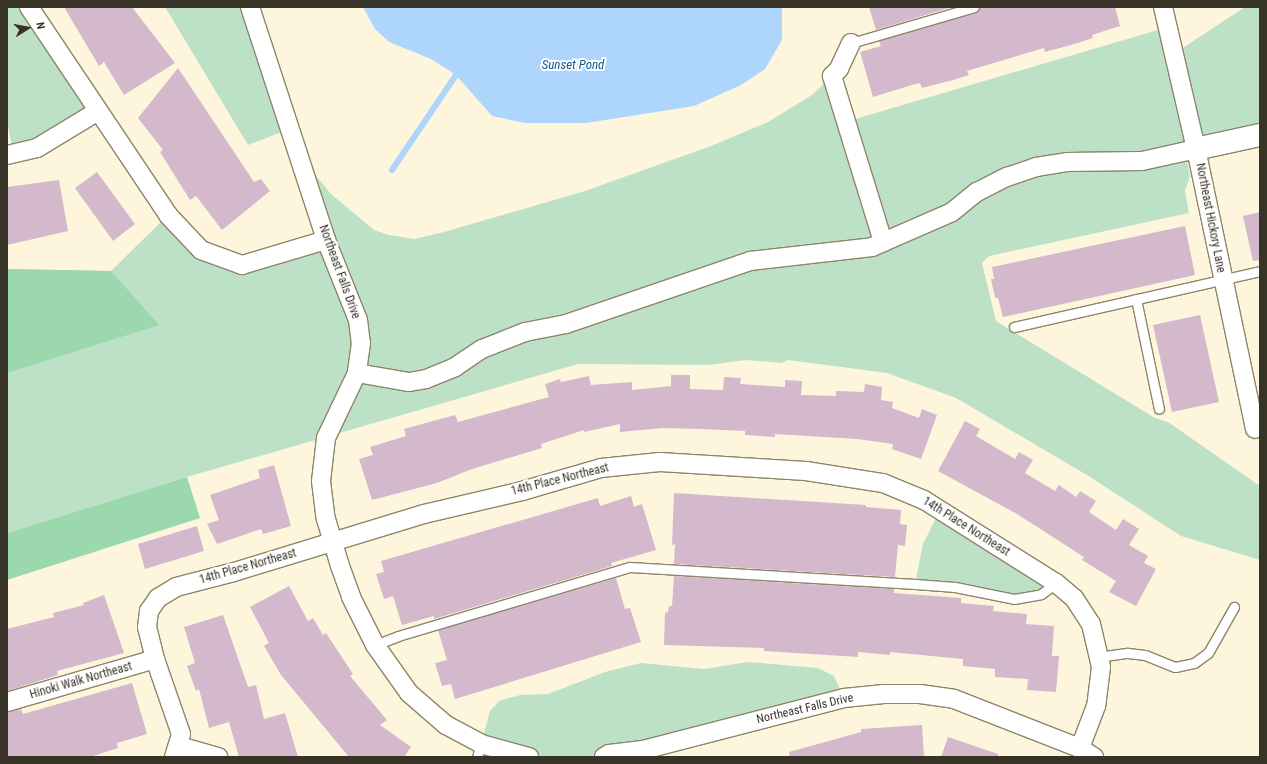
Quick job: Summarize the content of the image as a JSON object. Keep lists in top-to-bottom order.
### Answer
{
  "streets": {
    "street": [
      "Northeast Hickory Lane",
      "Northeast Falls Drive",
      "14th Place Northeast",
      "Hinoki Walk Northeast"
    ]
  },
  "crossings": [
    ["Northeast Falls Drive", "14th Place Northeast"],
    ["14th Place Northeast", "Hinoki Walk Northeast"]
  ],
  "water": ["Sunset Pond"],
  "north": "right"
}
